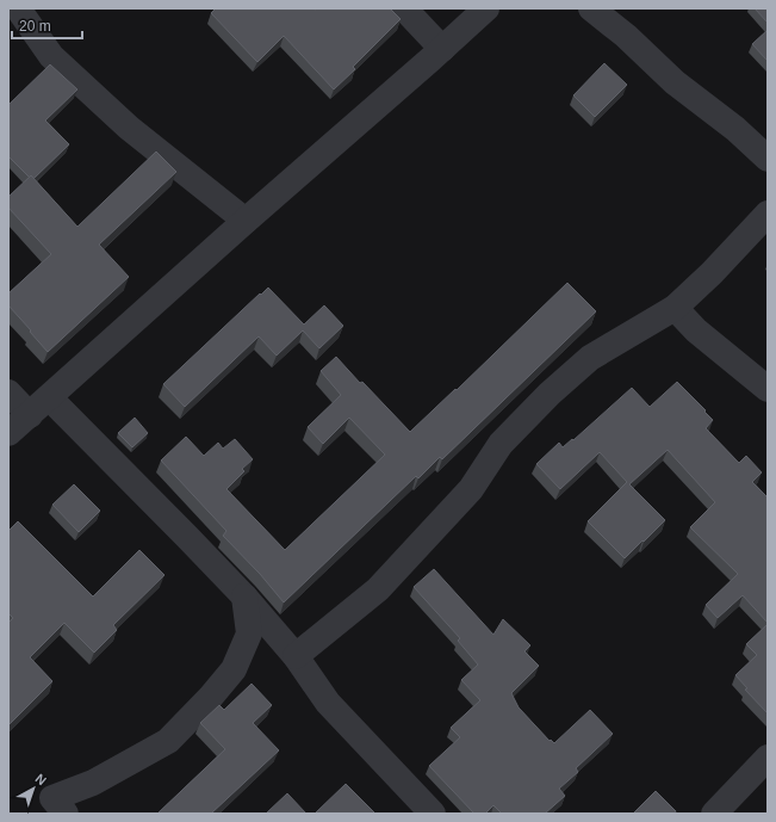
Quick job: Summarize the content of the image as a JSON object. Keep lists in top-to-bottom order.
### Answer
{
  "scale_bar": "20 m",
  "north": "top right"
}
